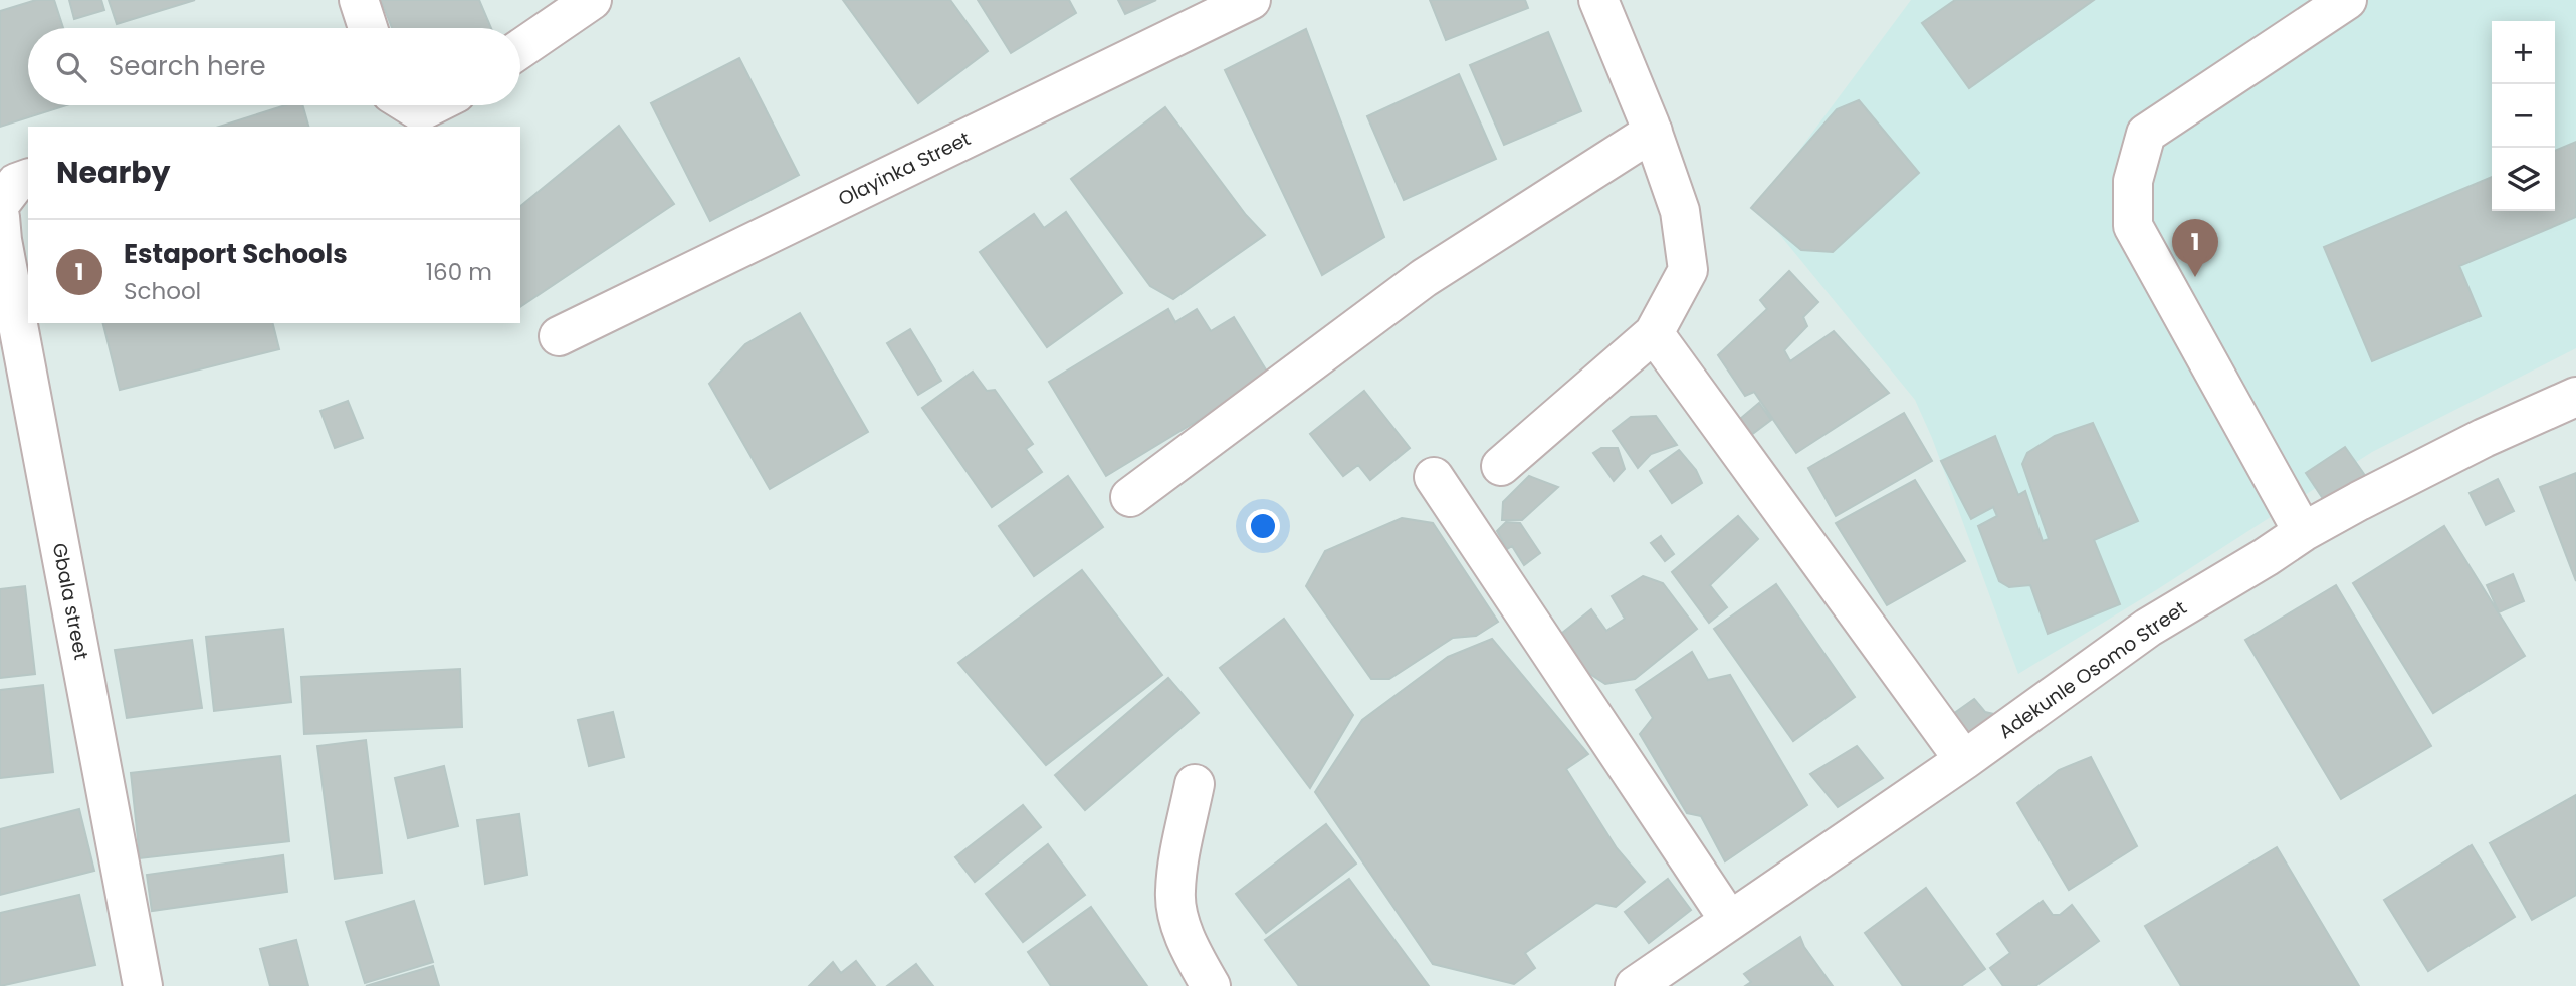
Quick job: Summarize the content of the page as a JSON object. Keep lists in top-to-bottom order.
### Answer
{
  "streets": {
    "street": ["Olayinka Street", "Gbala street", "Adekunle Osomo Street"]
  },
  "page": {
    "map_buttons": ["+", "−"],
    "search": "Search here",
    "heading": "Nearby",
    "list": [
      {
        "mark": "1",
        "name": "Estaport Schools",
        "note": "School",
        "value": "160 m"
      }
    ],
    "pins": "1"
  }
}
